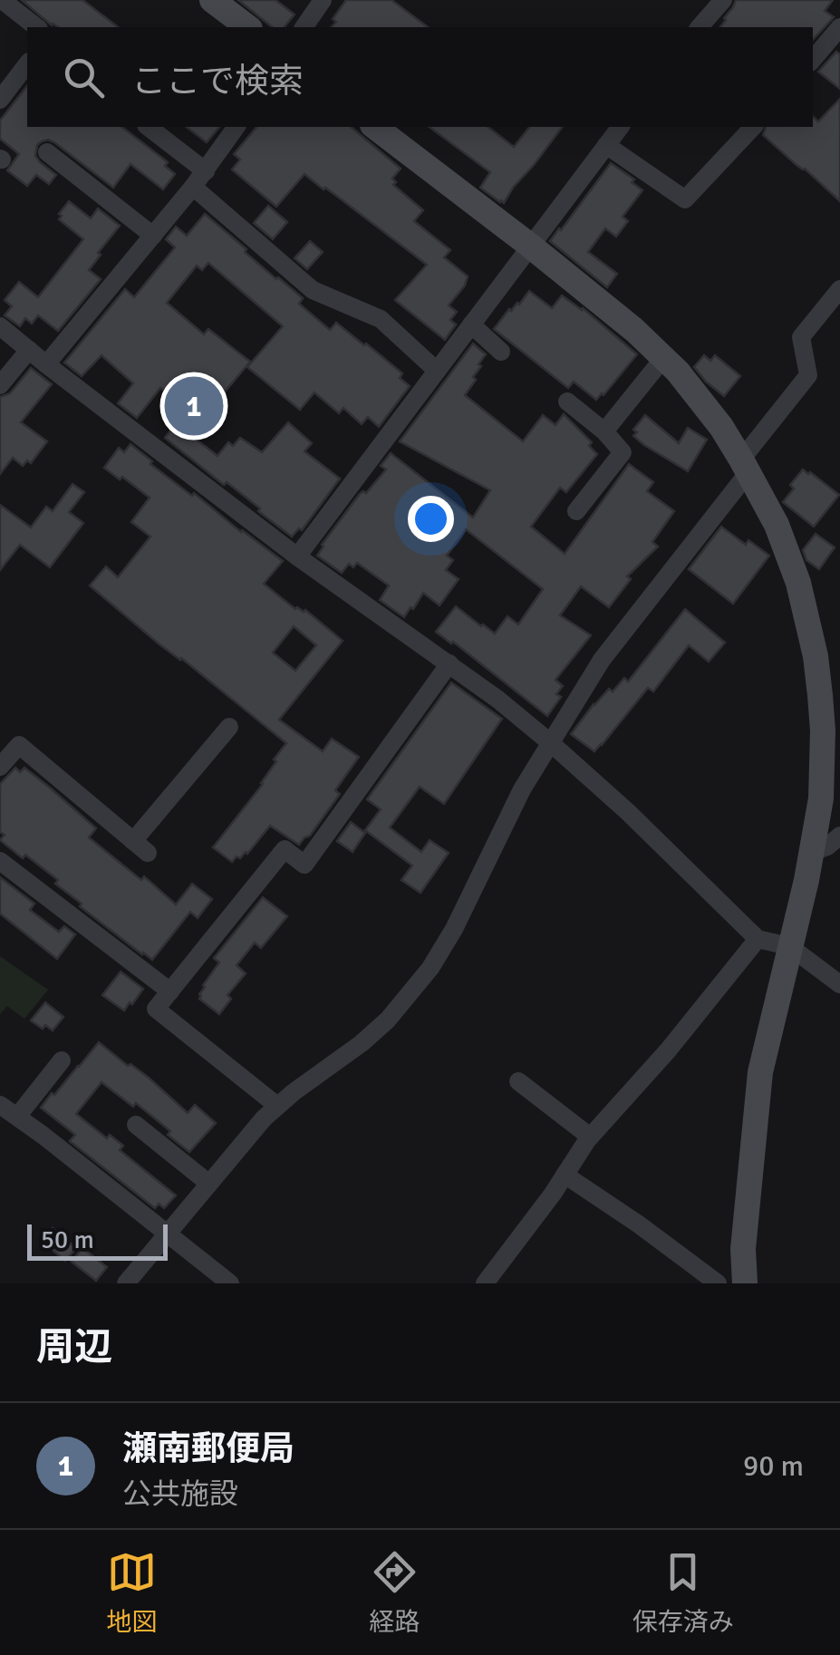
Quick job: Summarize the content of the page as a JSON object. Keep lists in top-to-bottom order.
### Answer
{
  "scale_bar": "50 m",
  "page": {
    "search": "ここで検索",
    "pins": "1",
    "scale": "50 m",
    "heading": "周辺",
    "list": [
      {
        "mark": "1",
        "name": "瀬南郵便局",
        "note": "公共施設",
        "value": "90 m"
      }
    ],
    "nav": ["地図", "経路", "保存済み"]
  }
}
